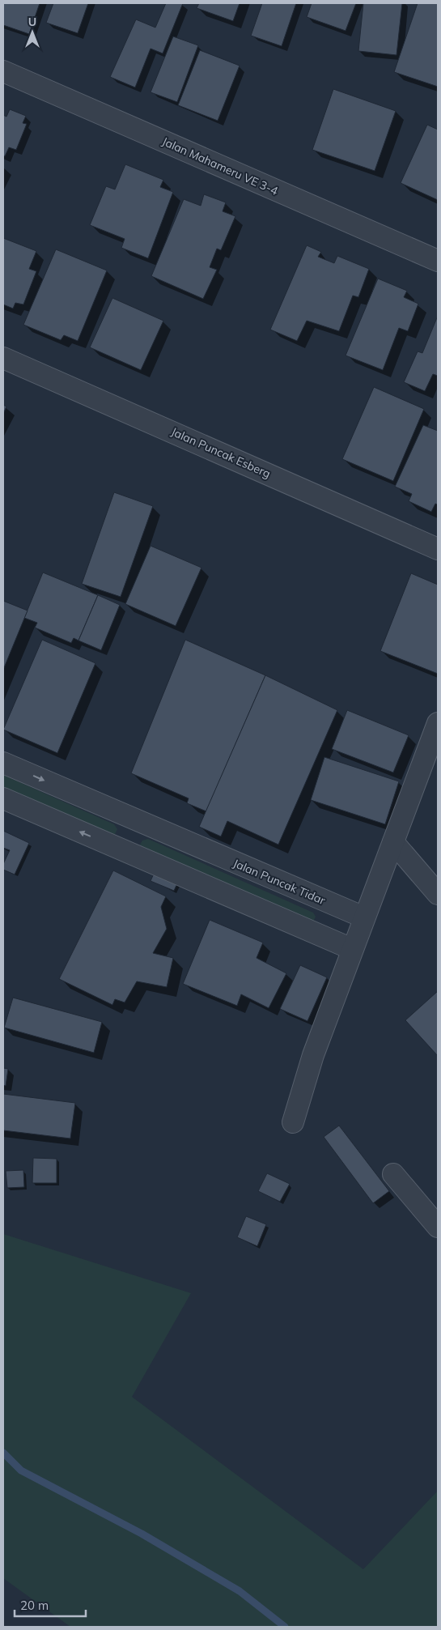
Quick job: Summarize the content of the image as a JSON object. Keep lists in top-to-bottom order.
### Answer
{
  "streets": {
    "street": ["Jalan Mahameru VE 3-4", "Jalan Puncak Esberg", "Jalan Puncak Tidar"]
  },
  "scale_bar": "20 m",
  "north": "top"
}
